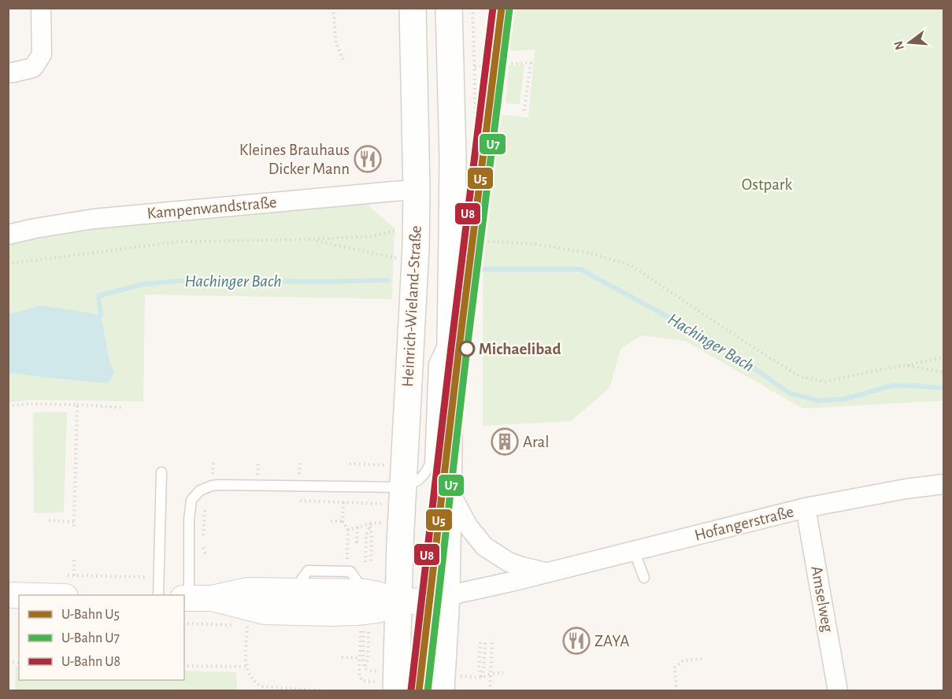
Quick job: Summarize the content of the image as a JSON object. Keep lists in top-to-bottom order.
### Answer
{
  "streets": {
    "main road": ["Heinrich-Wieland-Straße"],
    "street": ["Kampenwandstraße", "Hofangerstraße", "Amselweg"]
  },
  "crossings": [
    ["Kampenwandstraße", "Heinrich-Wieland-Straße"],
    ["Hofangerstraße", "Amselweg"]
  ],
  "water": ["Hachinger Bach"],
  "parks": ["Ostpark"],
  "places": {
    "restaurant": ["Kleines Brauhaus Dicker Mann", "ZAYA"],
    "other": ["Michaelibad"],
    "building": ["Aral"]
  },
  "lines": ["metro line U5", "metro line U8", "metro line U7"],
  "legend": ["U-Bahn U5", "U-Bahn U7", "U-Bahn U8"],
  "north": "left"
}
